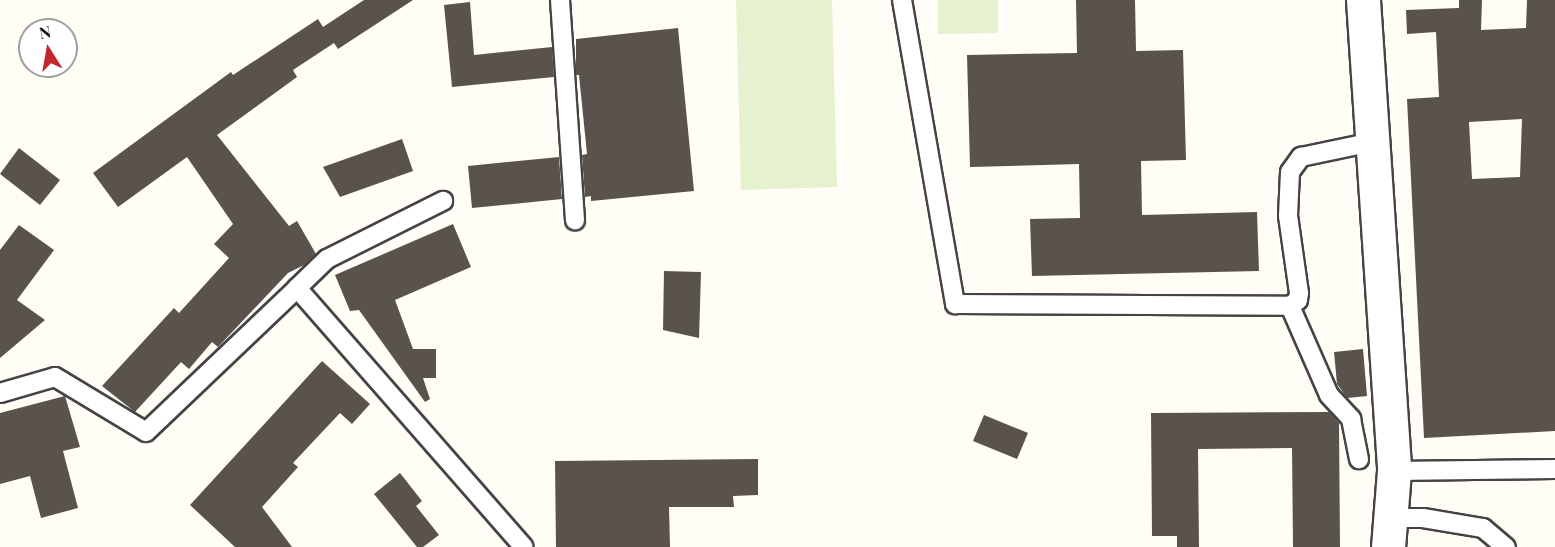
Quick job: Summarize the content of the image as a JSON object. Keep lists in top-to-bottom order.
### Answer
{
  "north": "top"
}
